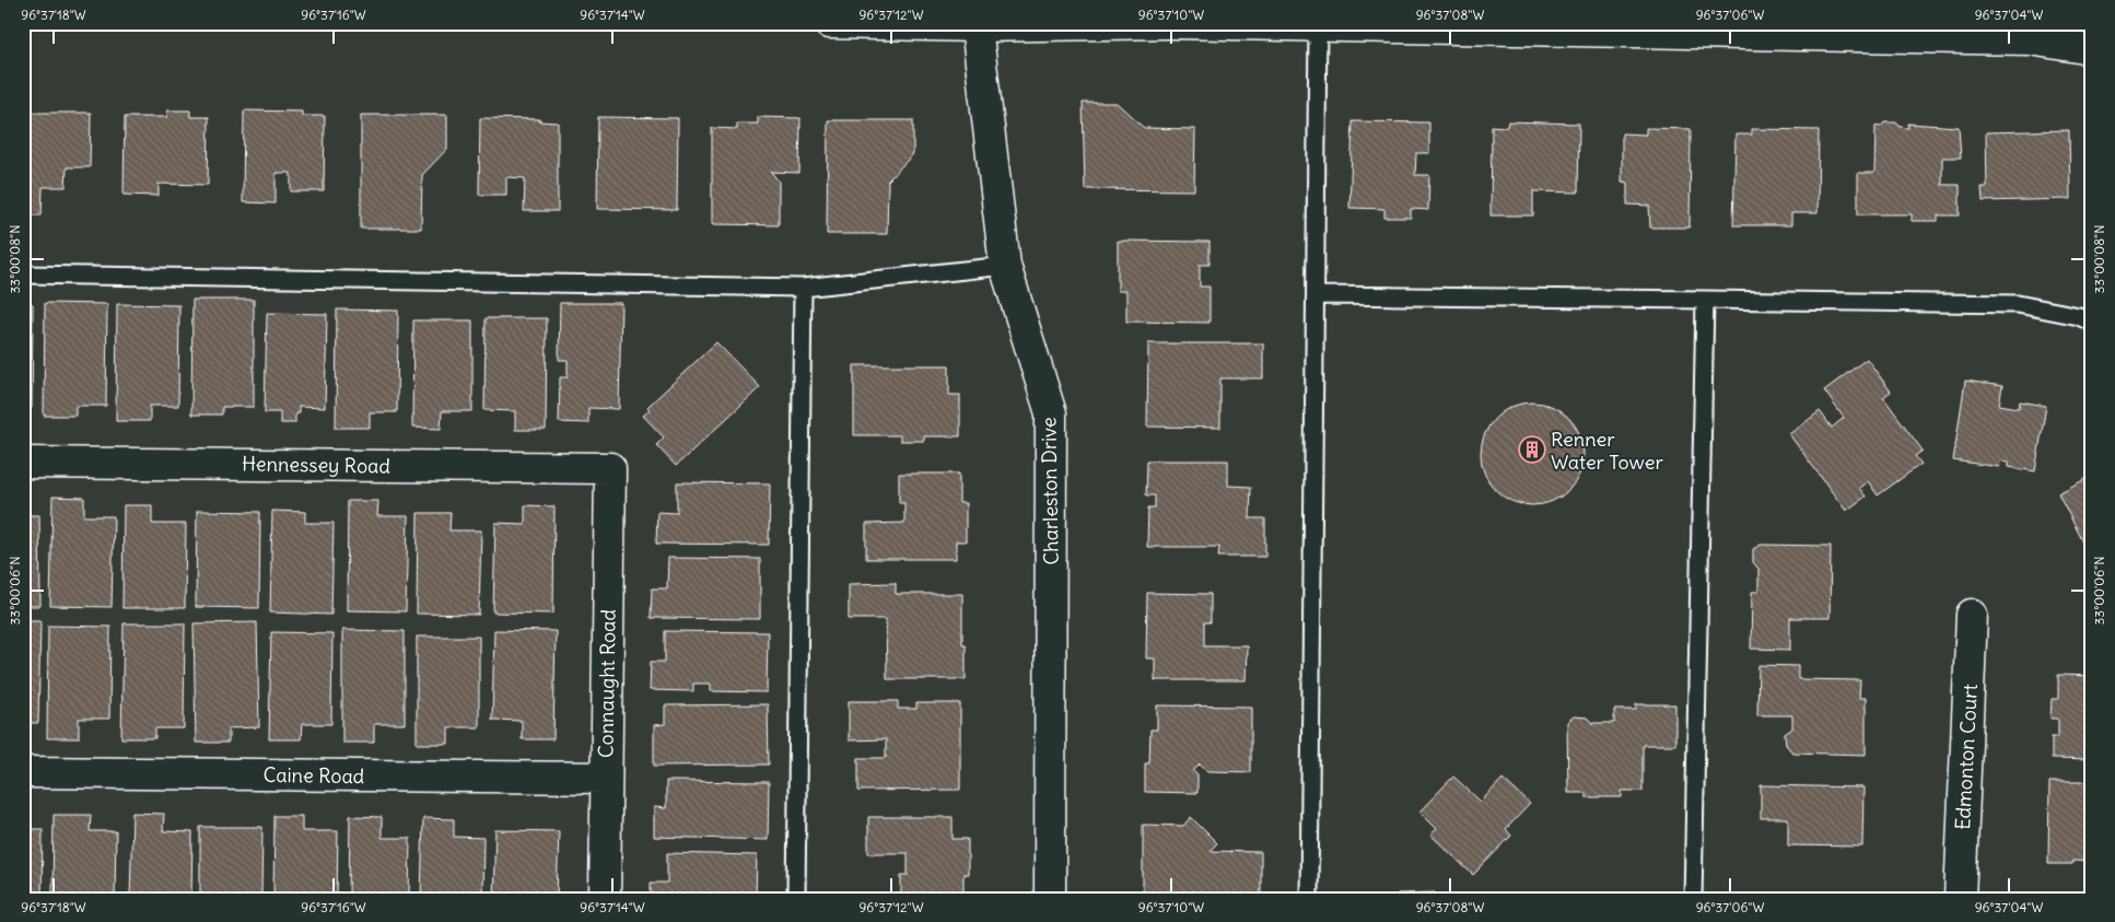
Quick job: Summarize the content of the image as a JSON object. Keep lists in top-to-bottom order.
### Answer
{
  "streets": {
    "street": [
      "Hennessey Road",
      "Charleston Drive",
      "Connaught Road",
      "Edmonton Court",
      "Caine Road"
    ]
  },
  "crossings": [
    ["Hennessey Road", "Connaught Road"],
    ["Connaught Road", "Caine Road"]
  ],
  "places": {
    "building": ["Renner Water Tower"]
  },
  "coordinates": [
    "96°37'18\"W",
    "96°37'16\"W",
    "96°37'14\"W",
    "96°37'12\"W",
    "96°37'10\"W",
    "96°37'08\"W",
    "96°37'06\"W",
    "96°37'04\"W",
    "33°00'08\"N",
    "33°00'06\"N"
  ]
}
